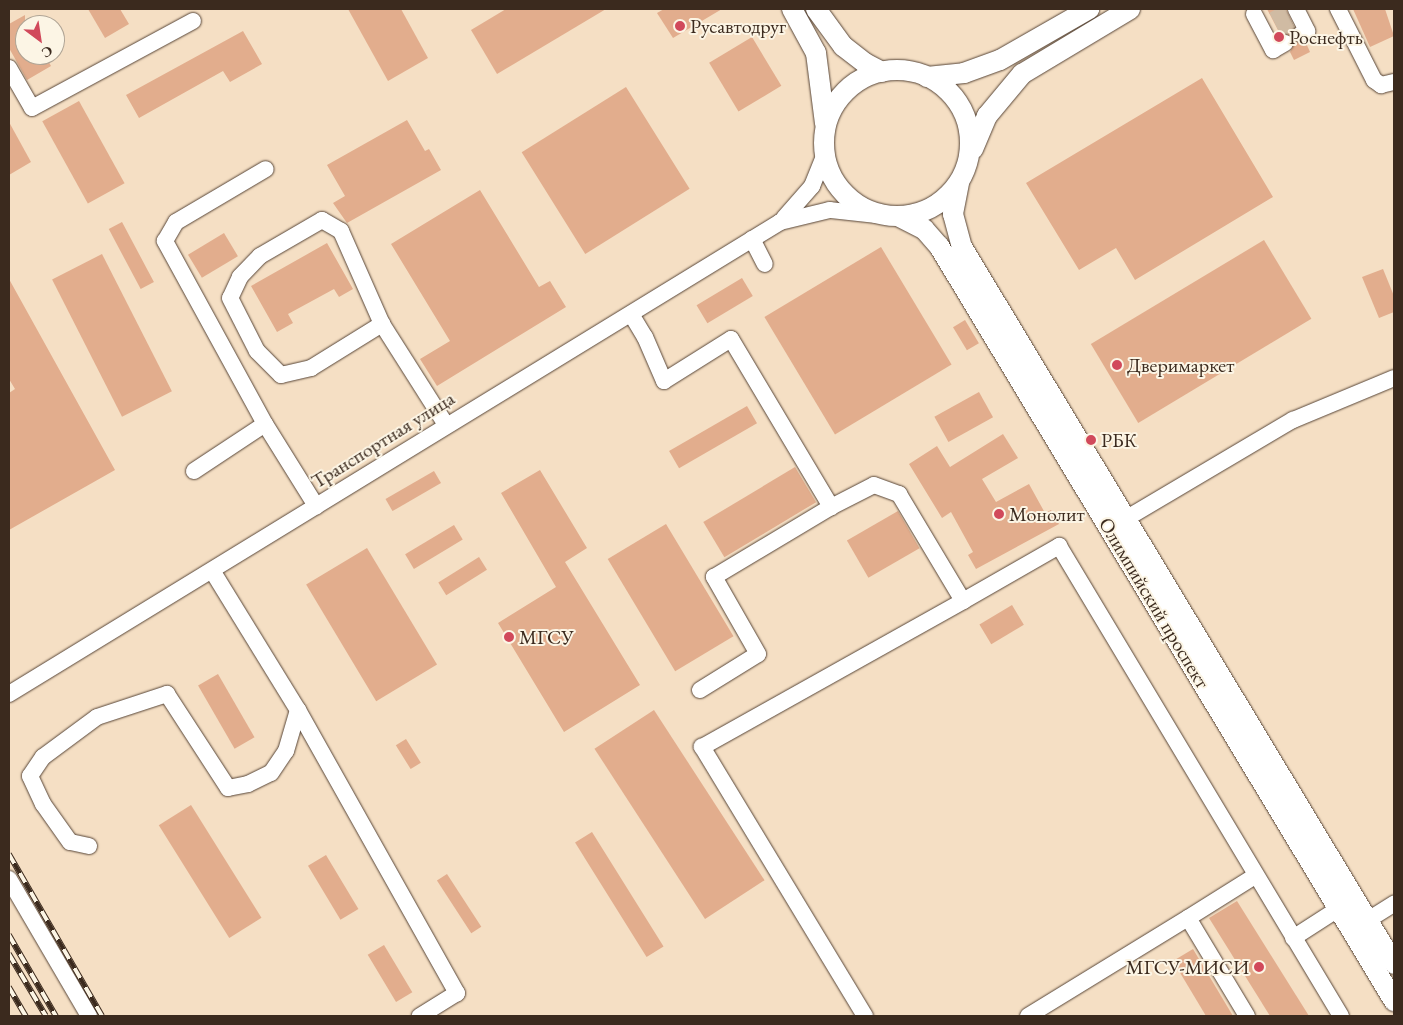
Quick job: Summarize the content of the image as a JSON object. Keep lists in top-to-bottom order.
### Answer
{
  "streets": {
    "main road": ["Олимпийский проспект"],
    "street": ["Транспортная улица"]
  },
  "crossings": [
    ["Транспортная улица", "Олимпийский проспект"]
  ],
  "places": [
    "Русавтодруг",
    "Роснефть",
    "Дверимаркет",
    "РБК",
    "Монолит",
    "МГСУ",
    "МГСУ-МИСИ"
  ],
  "north": "bottom right"
}
